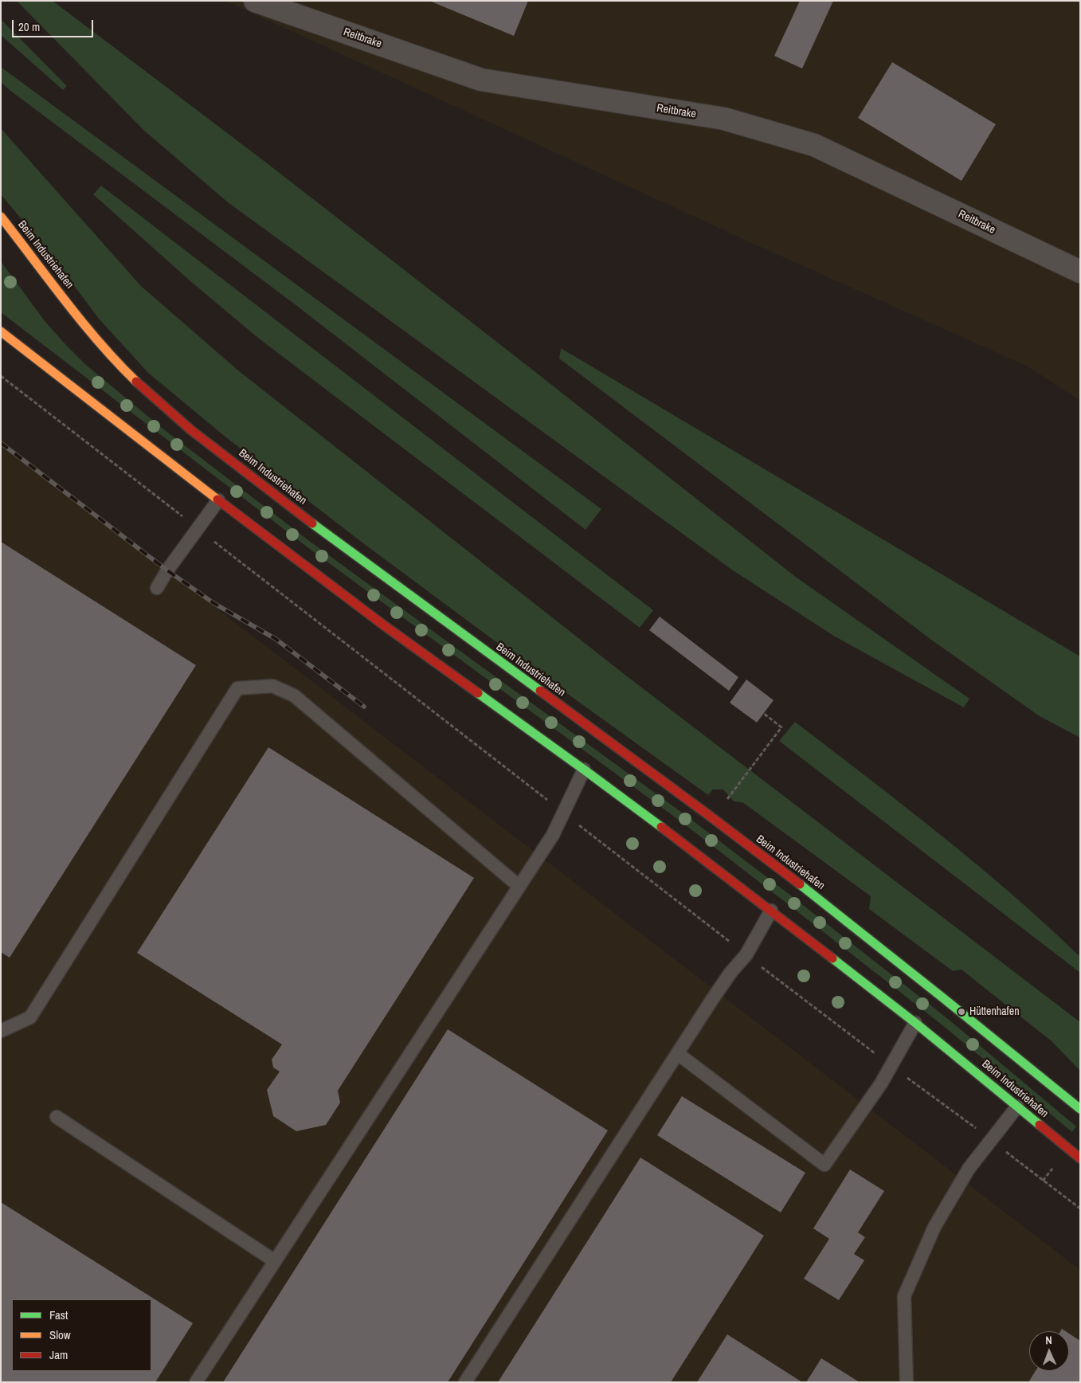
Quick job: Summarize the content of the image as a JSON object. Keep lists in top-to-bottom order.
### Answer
{
  "streets": {
    "main road": ["Beim Industriehafen"],
    "street": ["Reitbrake"]
  },
  "places": ["Hüttenhafen"],
  "legend": ["Fast", "Slow", "Jam"],
  "scale_bar": "20 m",
  "north": "top"
}
